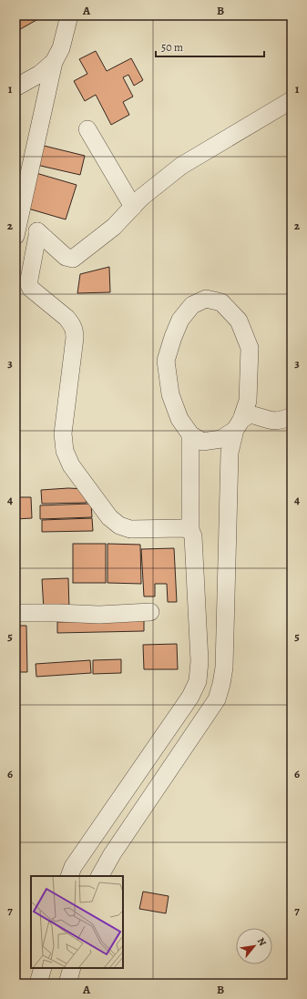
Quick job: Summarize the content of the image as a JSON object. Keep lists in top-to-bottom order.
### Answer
{
  "scale_bar": "50 m",
  "north": "top right",
  "grid": {
    "columns": ["A", "B"],
    "rows": [
      "1",
      "2",
      "3",
      "4",
      "5",
      "6",
      "7"
    ]
  }
}
